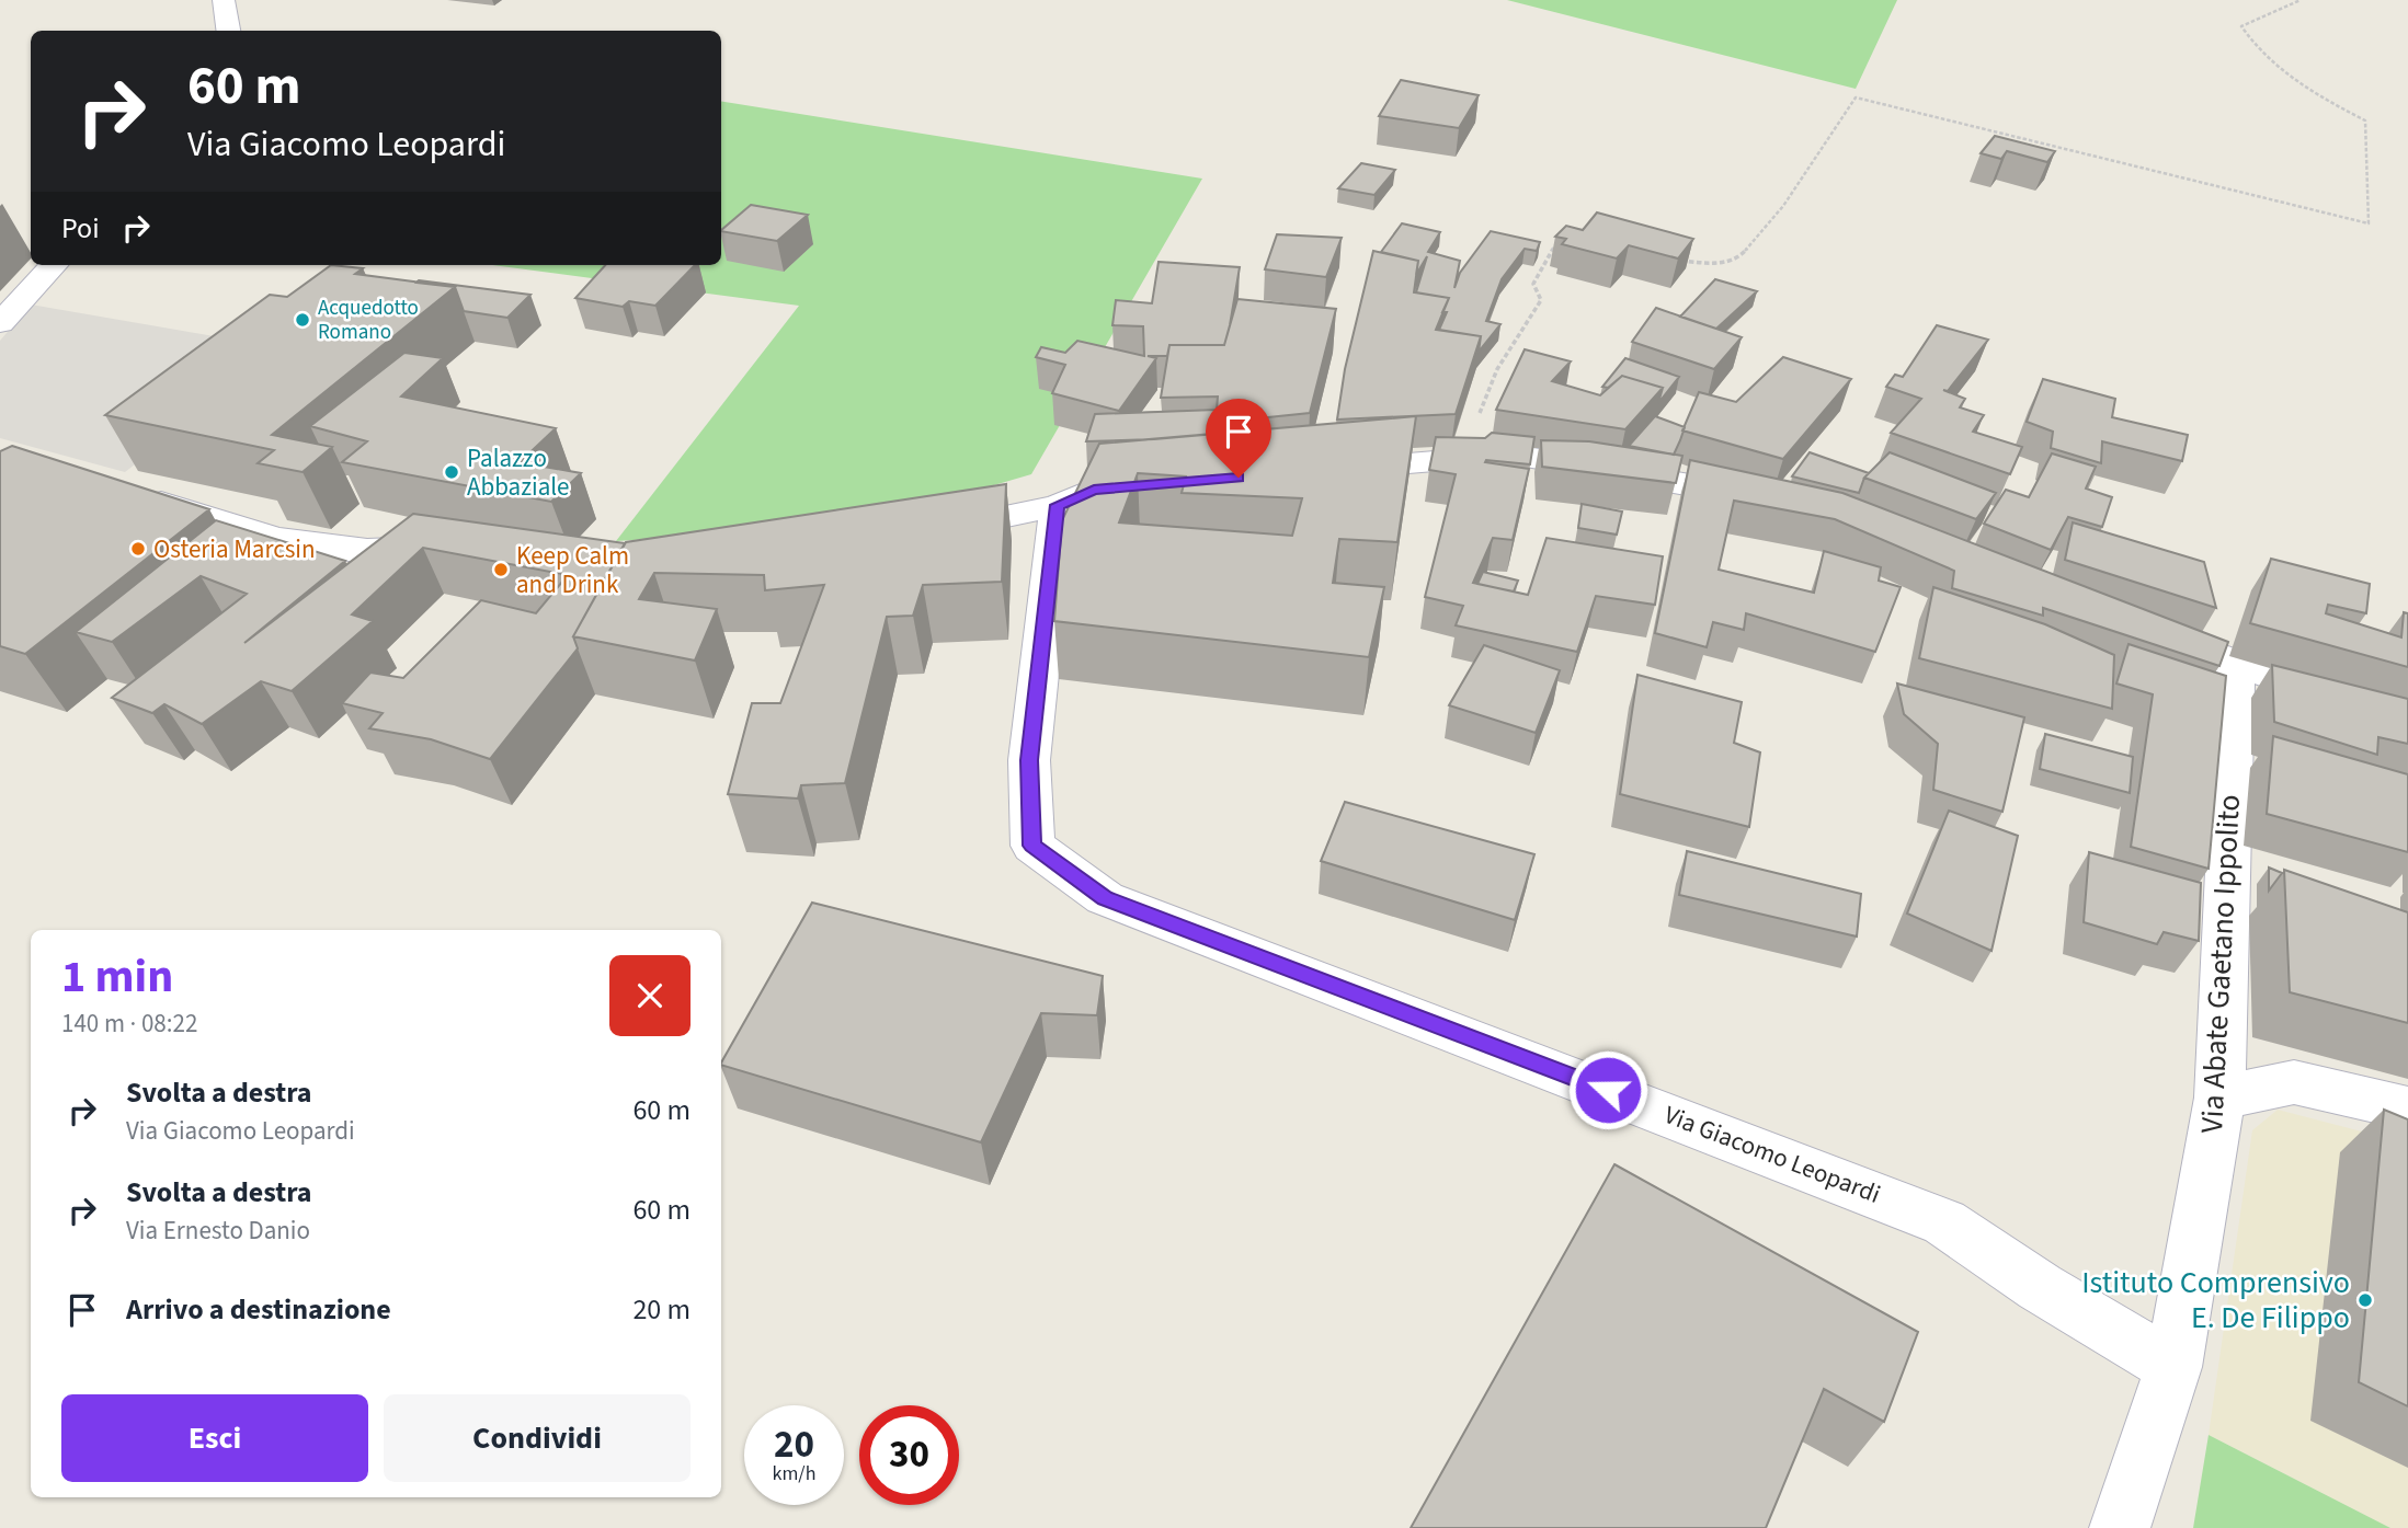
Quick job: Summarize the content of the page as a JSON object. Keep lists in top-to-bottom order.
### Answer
{
  "streets": {
    "street": ["Via Abate Gaetano Ippolito", "Via Giacomo Leopardi"]
  },
  "crossings": [
    ["Via Abate Gaetano Ippolito", "Via Giacomo Leopardi"]
  ],
  "places": [
    "Acquedotto Romano",
    "Palazzo Abbaziale",
    "Osteria Marcsin",
    "Keep Calm and Drink",
    "Istituto Comprensivo E. De Filippo"
  ],
  "page": {
    "turn": ["60 m", "Via Giacomo Leopardi"],
    "then": "Poi",
    "heading": ["1 min", "140 m · 08:22"],
    "list": [
      {
        "name": "Svolta a destra",
        "note": "Via Giacomo Leopardi",
        "value": "60 m"
      },
      {
        "name": "Svolta a destra",
        "note": "Via Ernesto Danio",
        "value": "60 m"
      },
      {
        "name": "Arrivo a destinazione",
        "value": "20 m"
      }
    ],
    "buttons": ["Esci", "Condividi"],
    "speed": "20 km/h",
    "limit": "30"
  }
}
